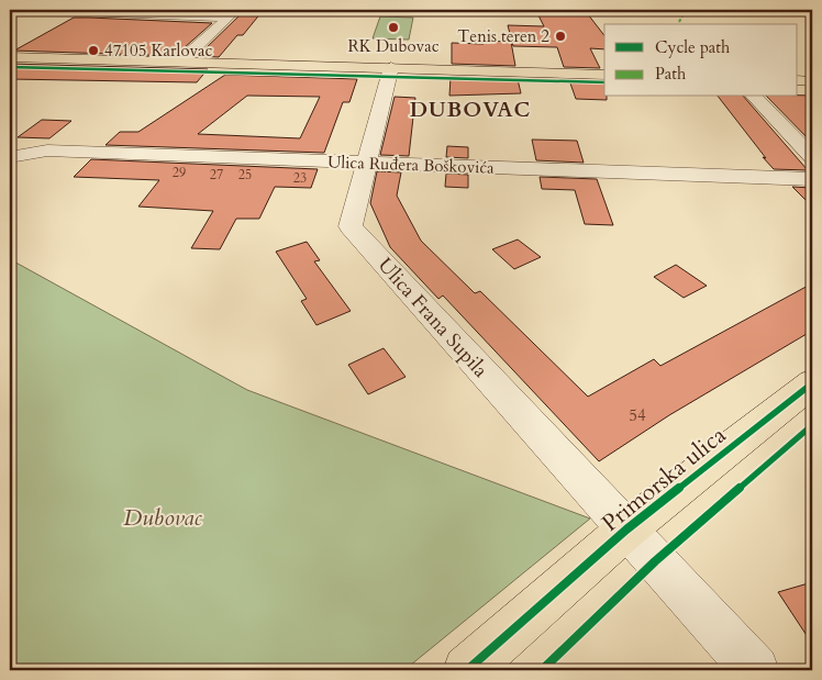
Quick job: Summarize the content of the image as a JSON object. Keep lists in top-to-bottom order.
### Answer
{
  "streets": {
    "main road": ["Primorska ulica"],
    "street": ["Ulica Ruđera Boškovića", "Ulica Frana Supila"]
  },
  "crossings": [
    ["Ulica Ruđera Boškovića", "Ulica Frana Supila"],
    ["Ulica Frana Supila", "Primorska ulica"]
  ],
  "districts": ["DUBOVAC"],
  "parks": ["Dubovac"],
  "places": ["RK Dubovac", "Tenis teren 2", "47105 Karlovac"],
  "house_numbers": [
    "29",
    "27",
    "25",
    "23",
    "54"
  ],
  "legend": ["Cycle path", "Path"]
}
